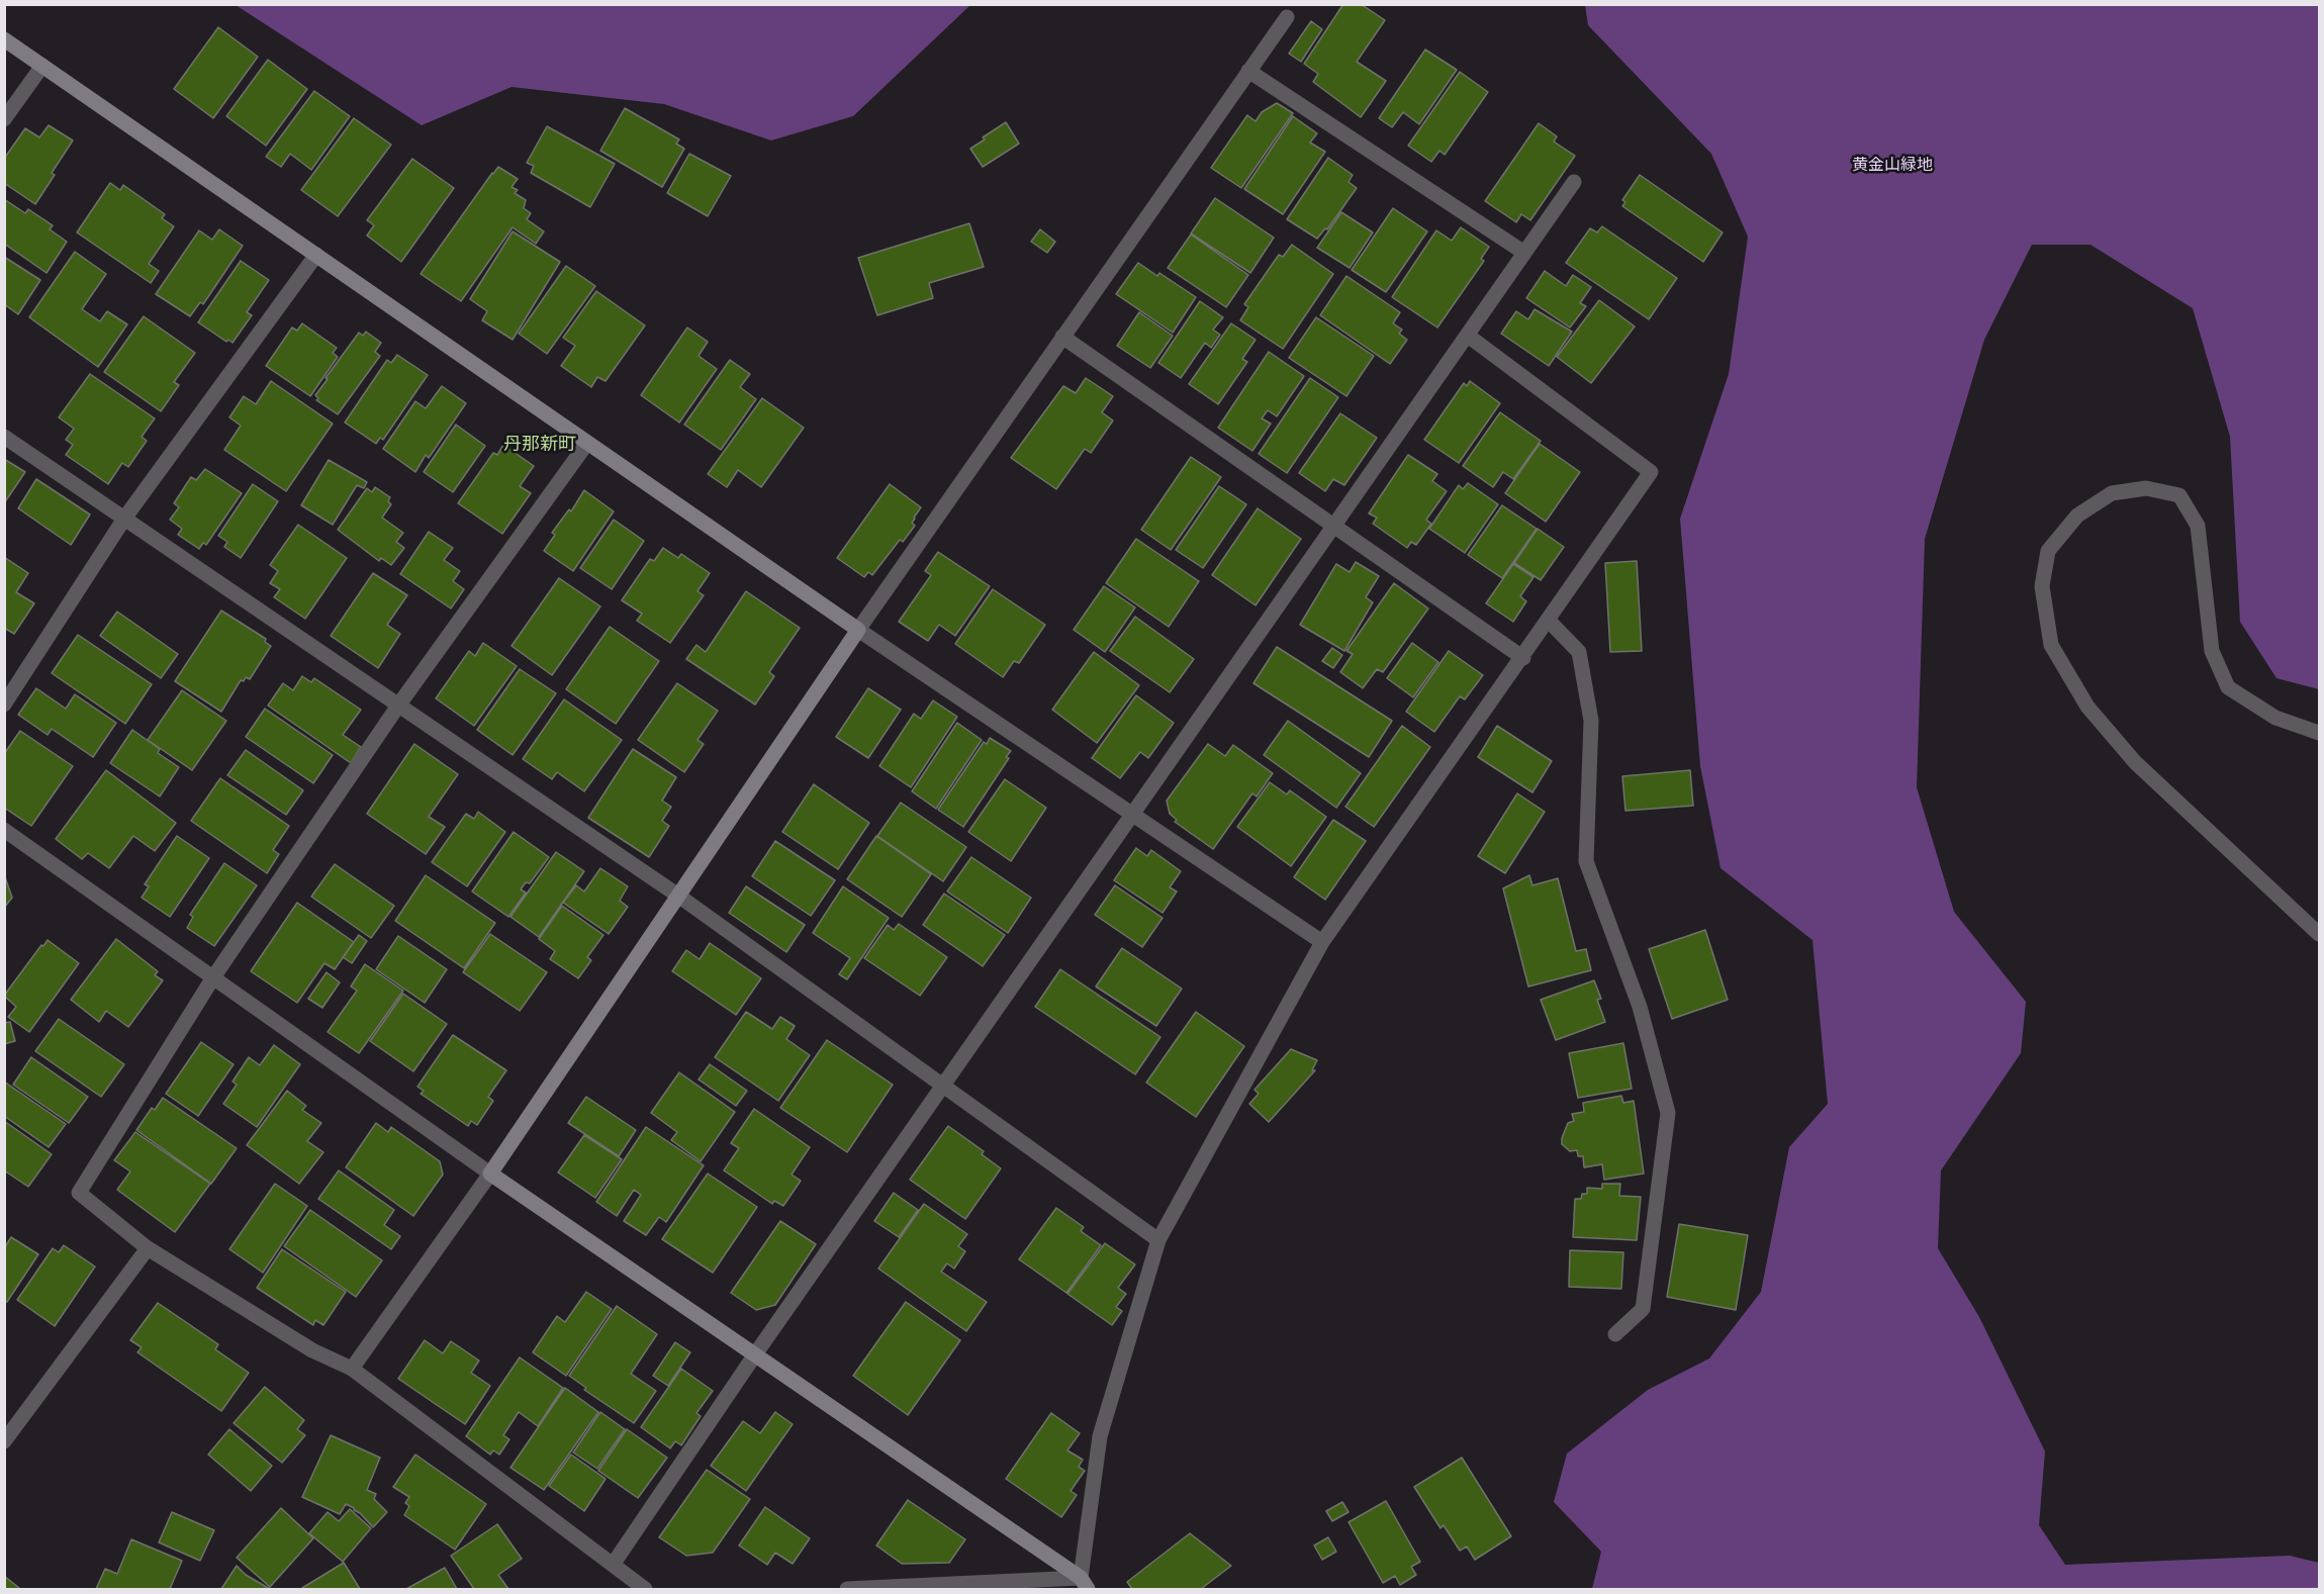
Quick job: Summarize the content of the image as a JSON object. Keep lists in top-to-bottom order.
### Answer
{
  "districts": ["丹那新町"],
  "parks": ["黄金山緑地"]
}
